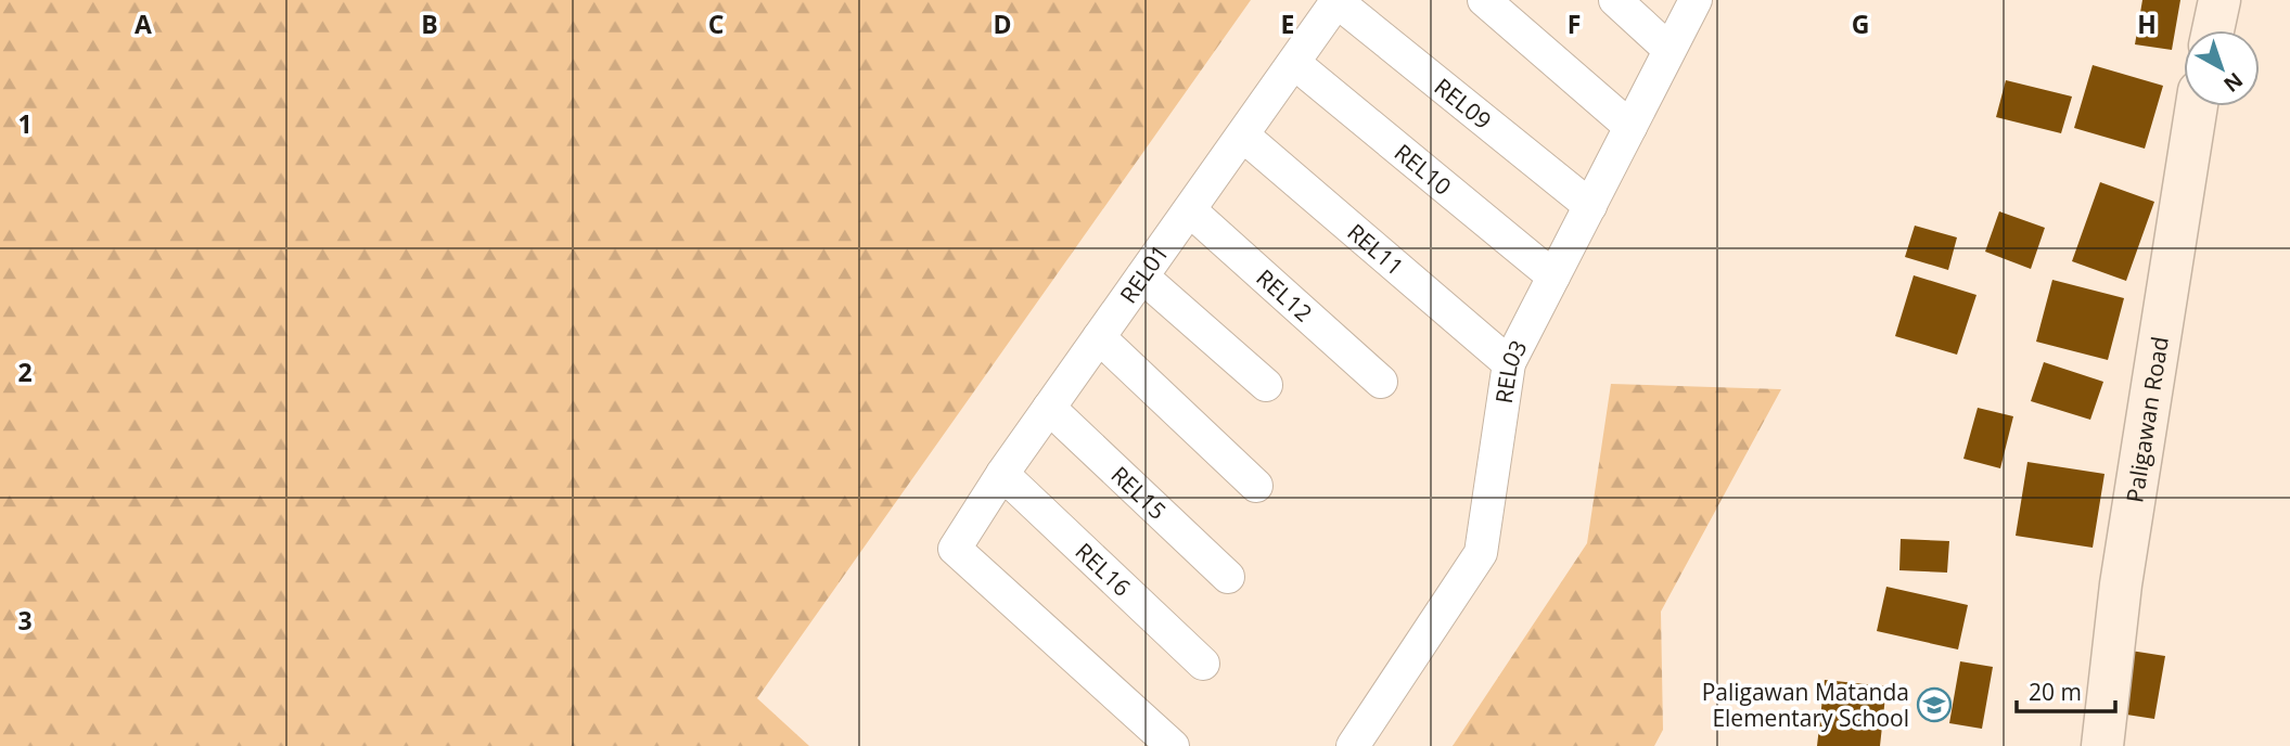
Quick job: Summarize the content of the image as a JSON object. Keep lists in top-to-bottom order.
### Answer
{
  "streets": {
    "street": [
      "REL09",
      "REL10",
      "REL11",
      "REL01",
      "REL12",
      "REL03",
      "Paligawan Road",
      "REL15",
      "REL16"
    ]
  },
  "crossings": [
    ["REL09", "REL01"],
    ["REL09", "REL03"],
    ["REL10", "REL01"],
    ["REL10", "REL03"],
    ["REL11", "REL01"],
    ["REL11", "REL03"],
    ["REL01", "REL12"],
    ["REL01", "REL15"],
    ["REL01", "REL16"]
  ],
  "places": {
    "school or university": ["Paligawan Matanda Elementary School"]
  },
  "scale_bar": "20 m",
  "north": "bottom right",
  "grid": {
    "columns": [
      "A",
      "B",
      "C",
      "D",
      "E",
      "F",
      "G",
      "H"
    ],
    "rows": ["1", "2", "3"]
  }
}
